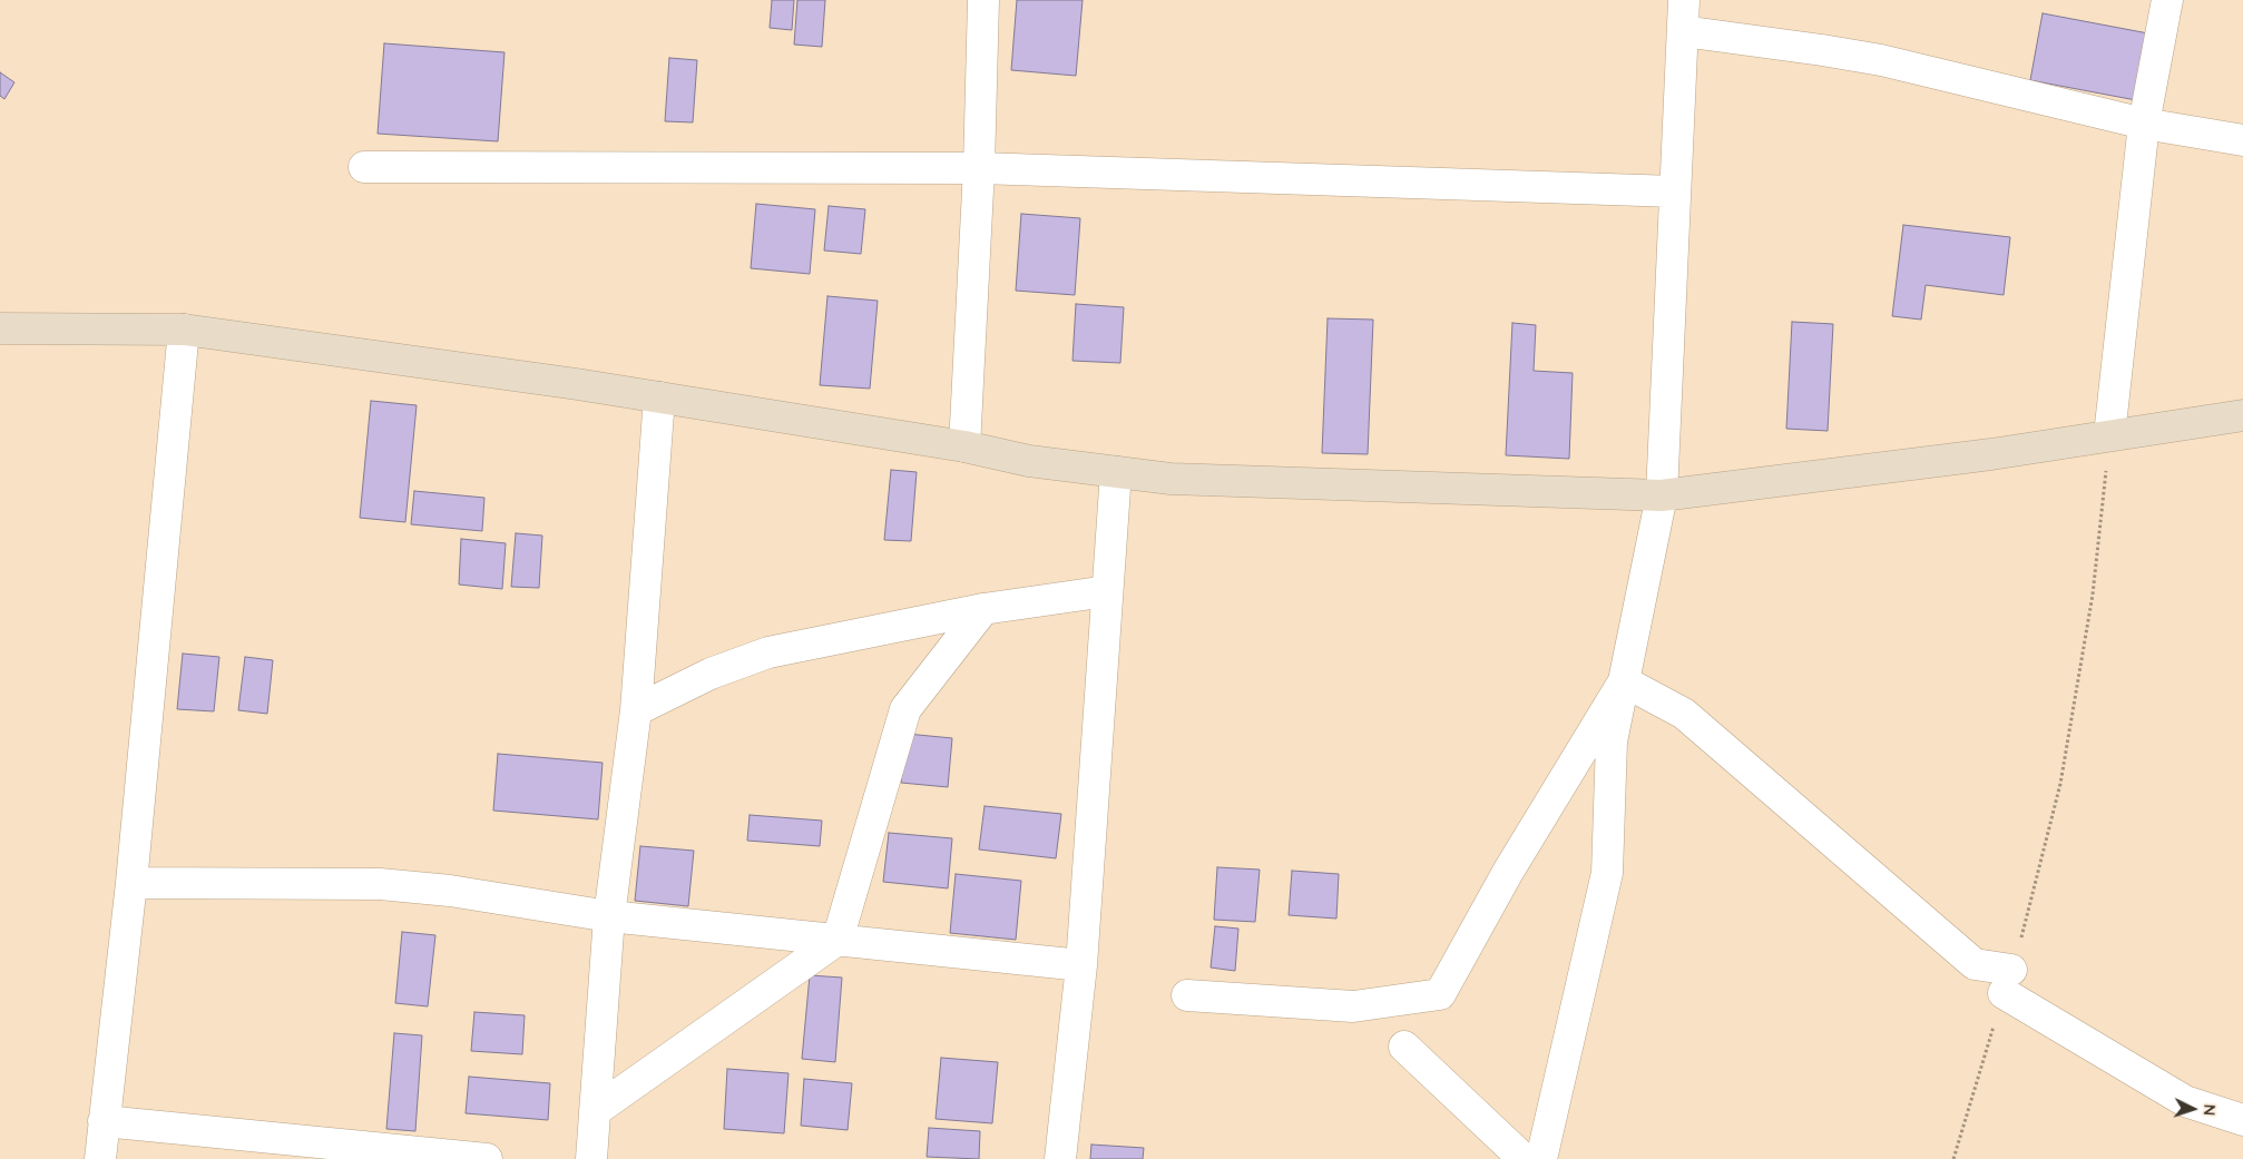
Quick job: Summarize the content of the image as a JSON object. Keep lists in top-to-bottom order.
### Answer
{
  "north": "right"
}
